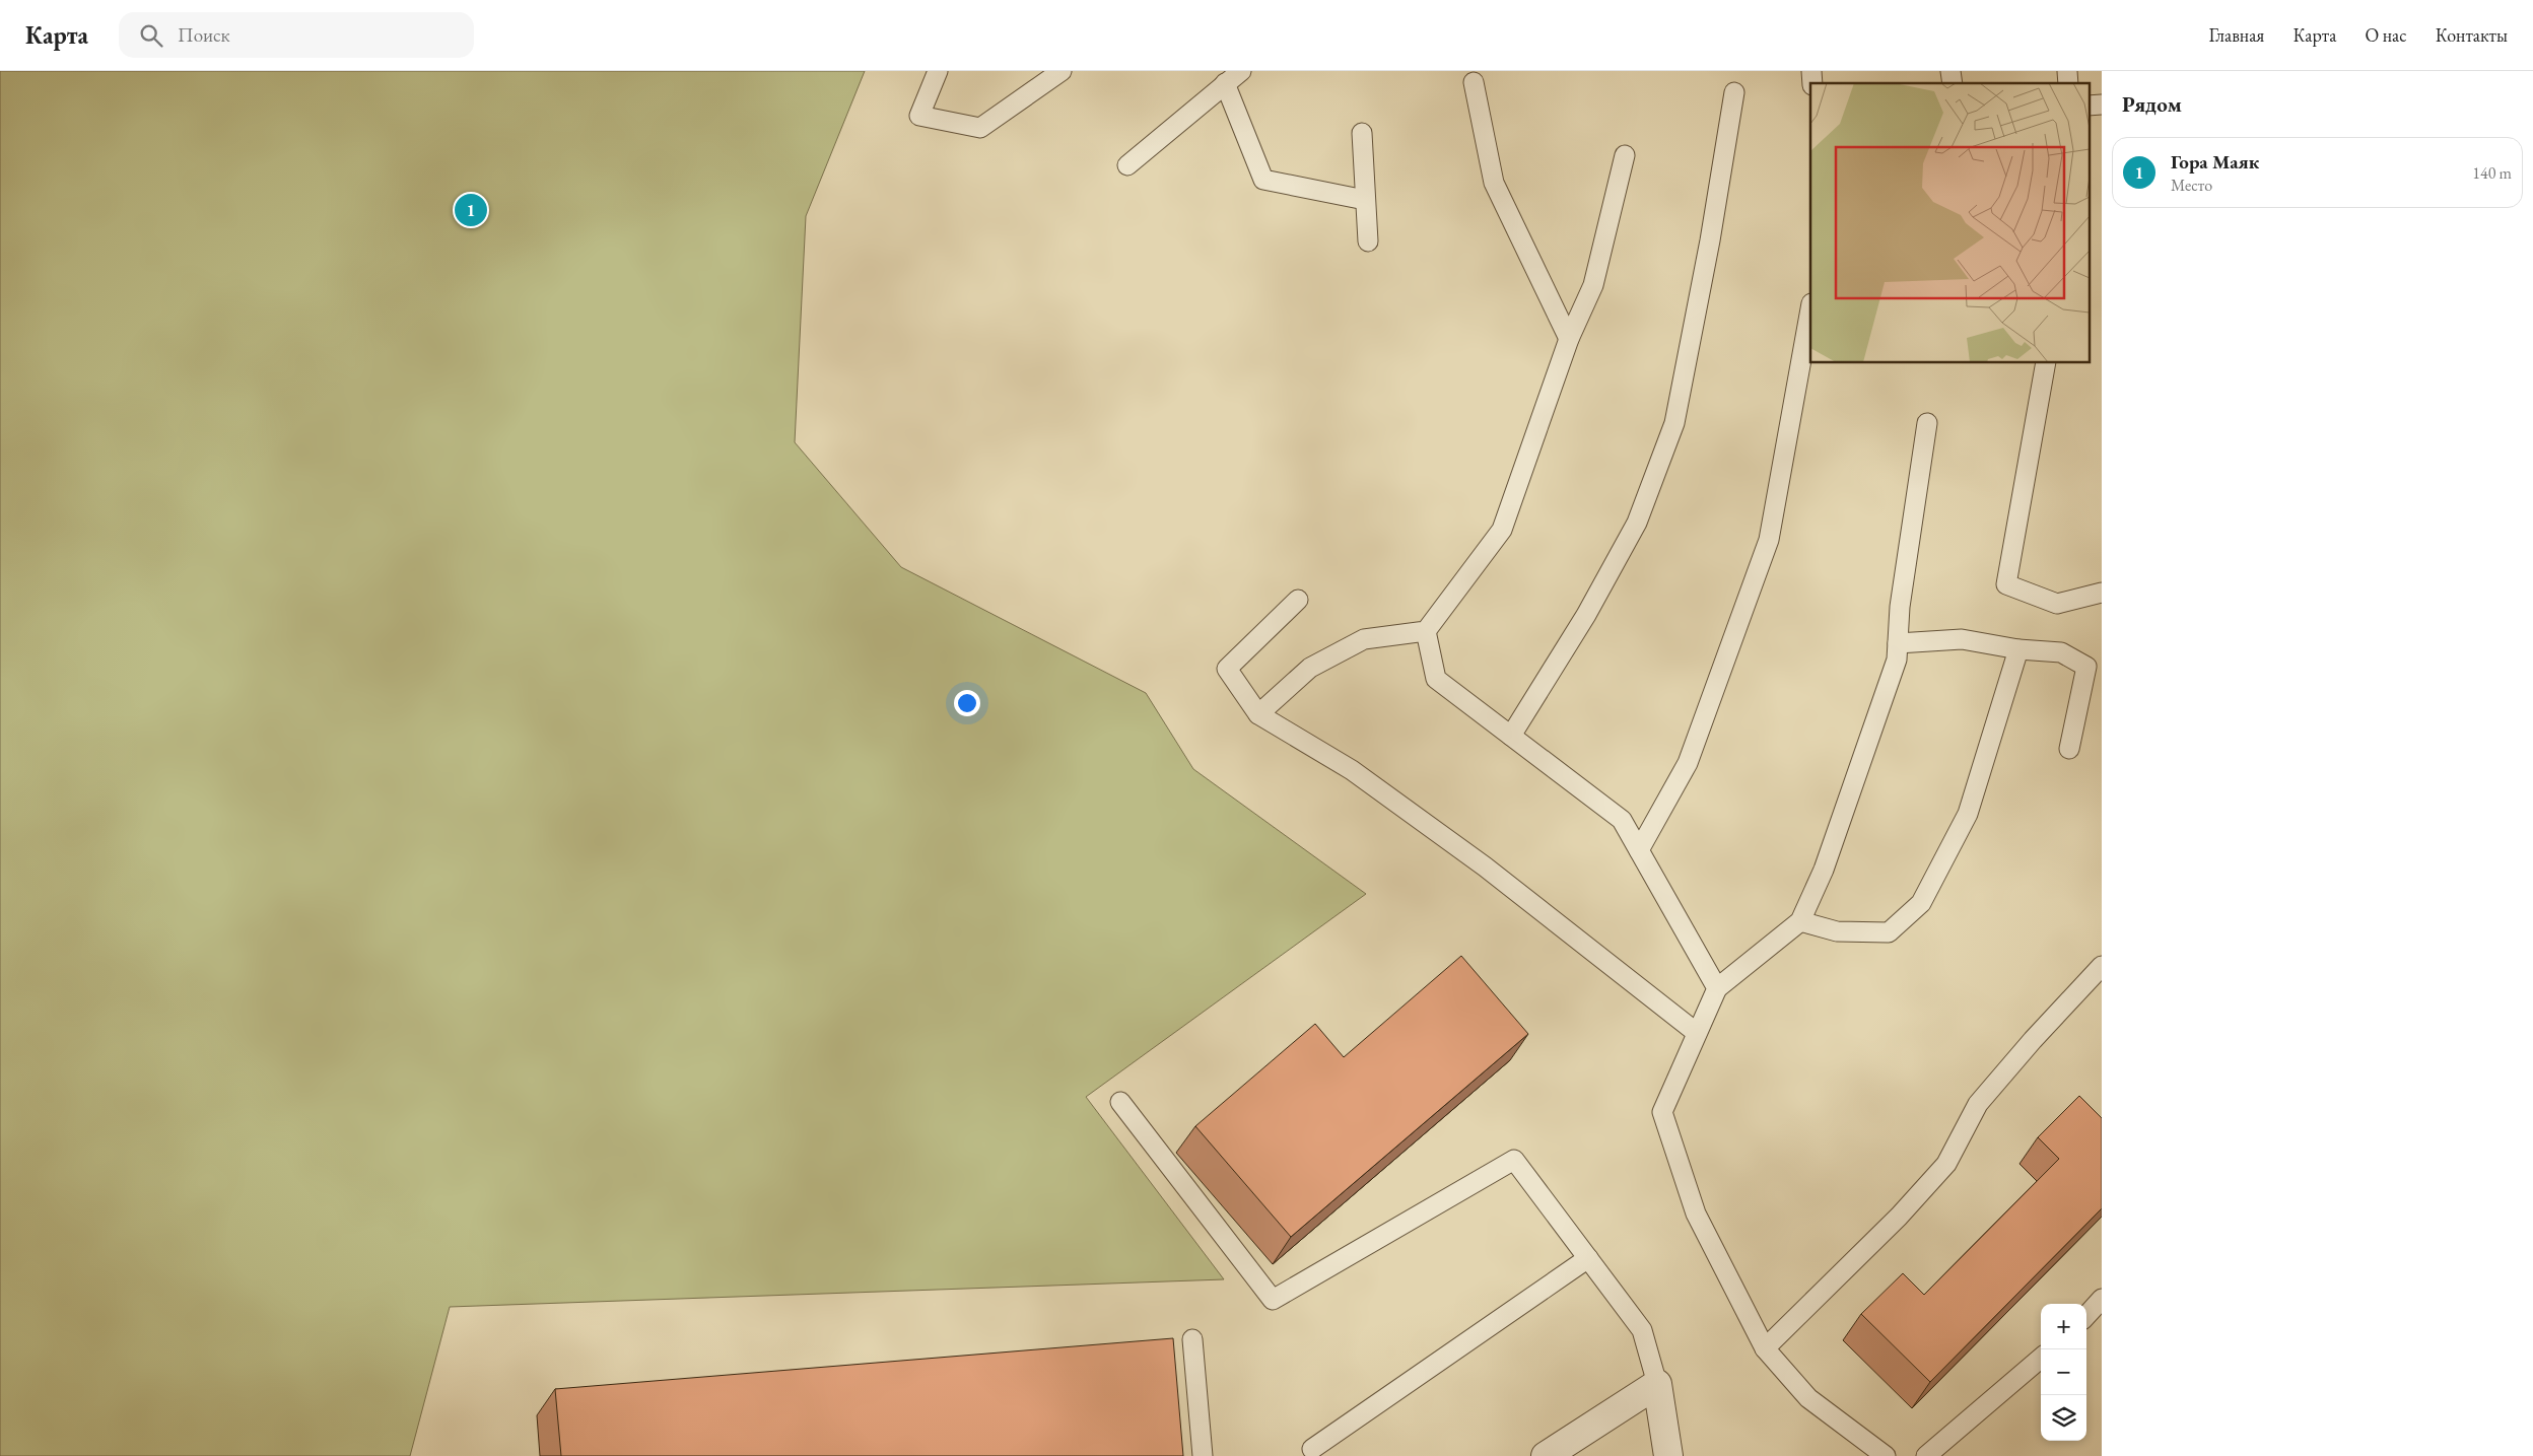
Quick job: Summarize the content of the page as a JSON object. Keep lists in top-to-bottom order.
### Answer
{
  "page": {
    "header": "Карта",
    "search": "Поиск",
    "nav": [
      "Главная",
      "Карта",
      "О нас",
      "Контакты"
    ],
    "heading": "Рядом",
    "list": [
      {
        "mark": "1",
        "name": "Гора Маяк",
        "note": "Место",
        "value": "140 m"
      }
    ],
    "pins": "1",
    "map_buttons": ["+", "−"]
  }
}
